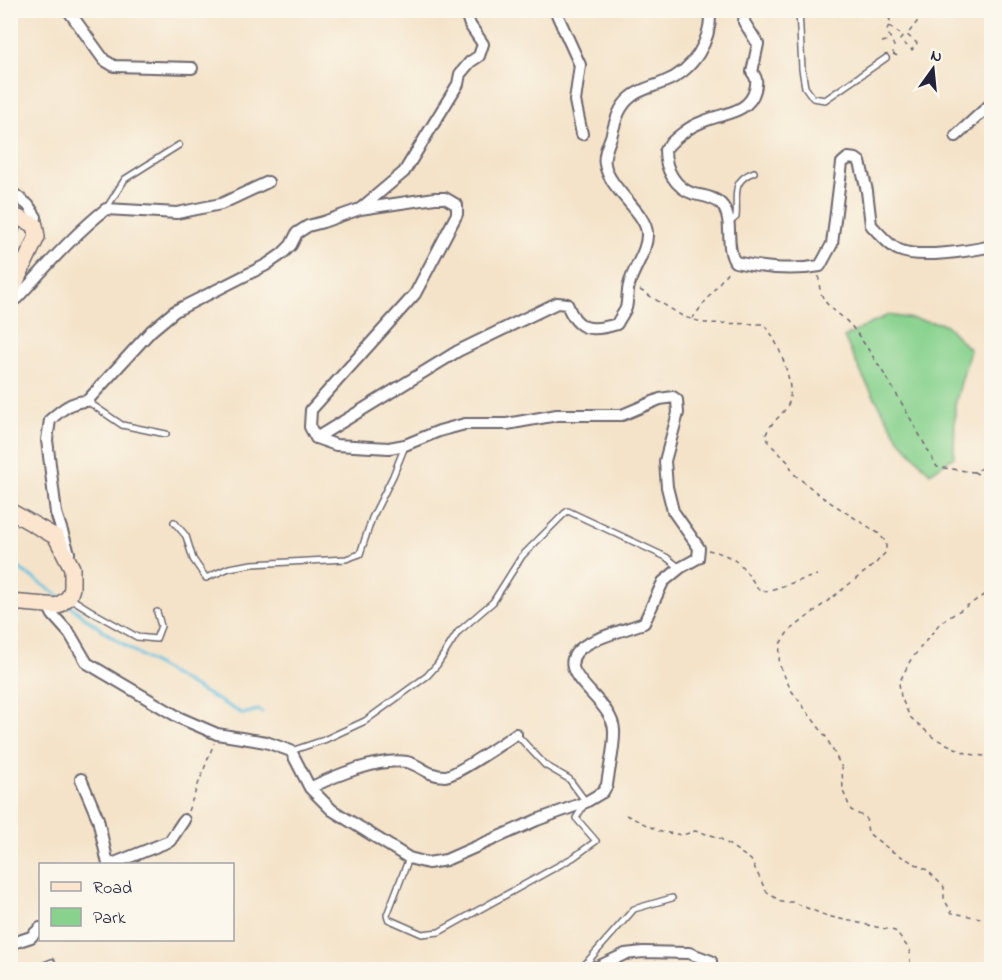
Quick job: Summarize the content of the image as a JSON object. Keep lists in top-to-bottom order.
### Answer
{
  "legend": ["Road", "Park"],
  "north": "top"
}
